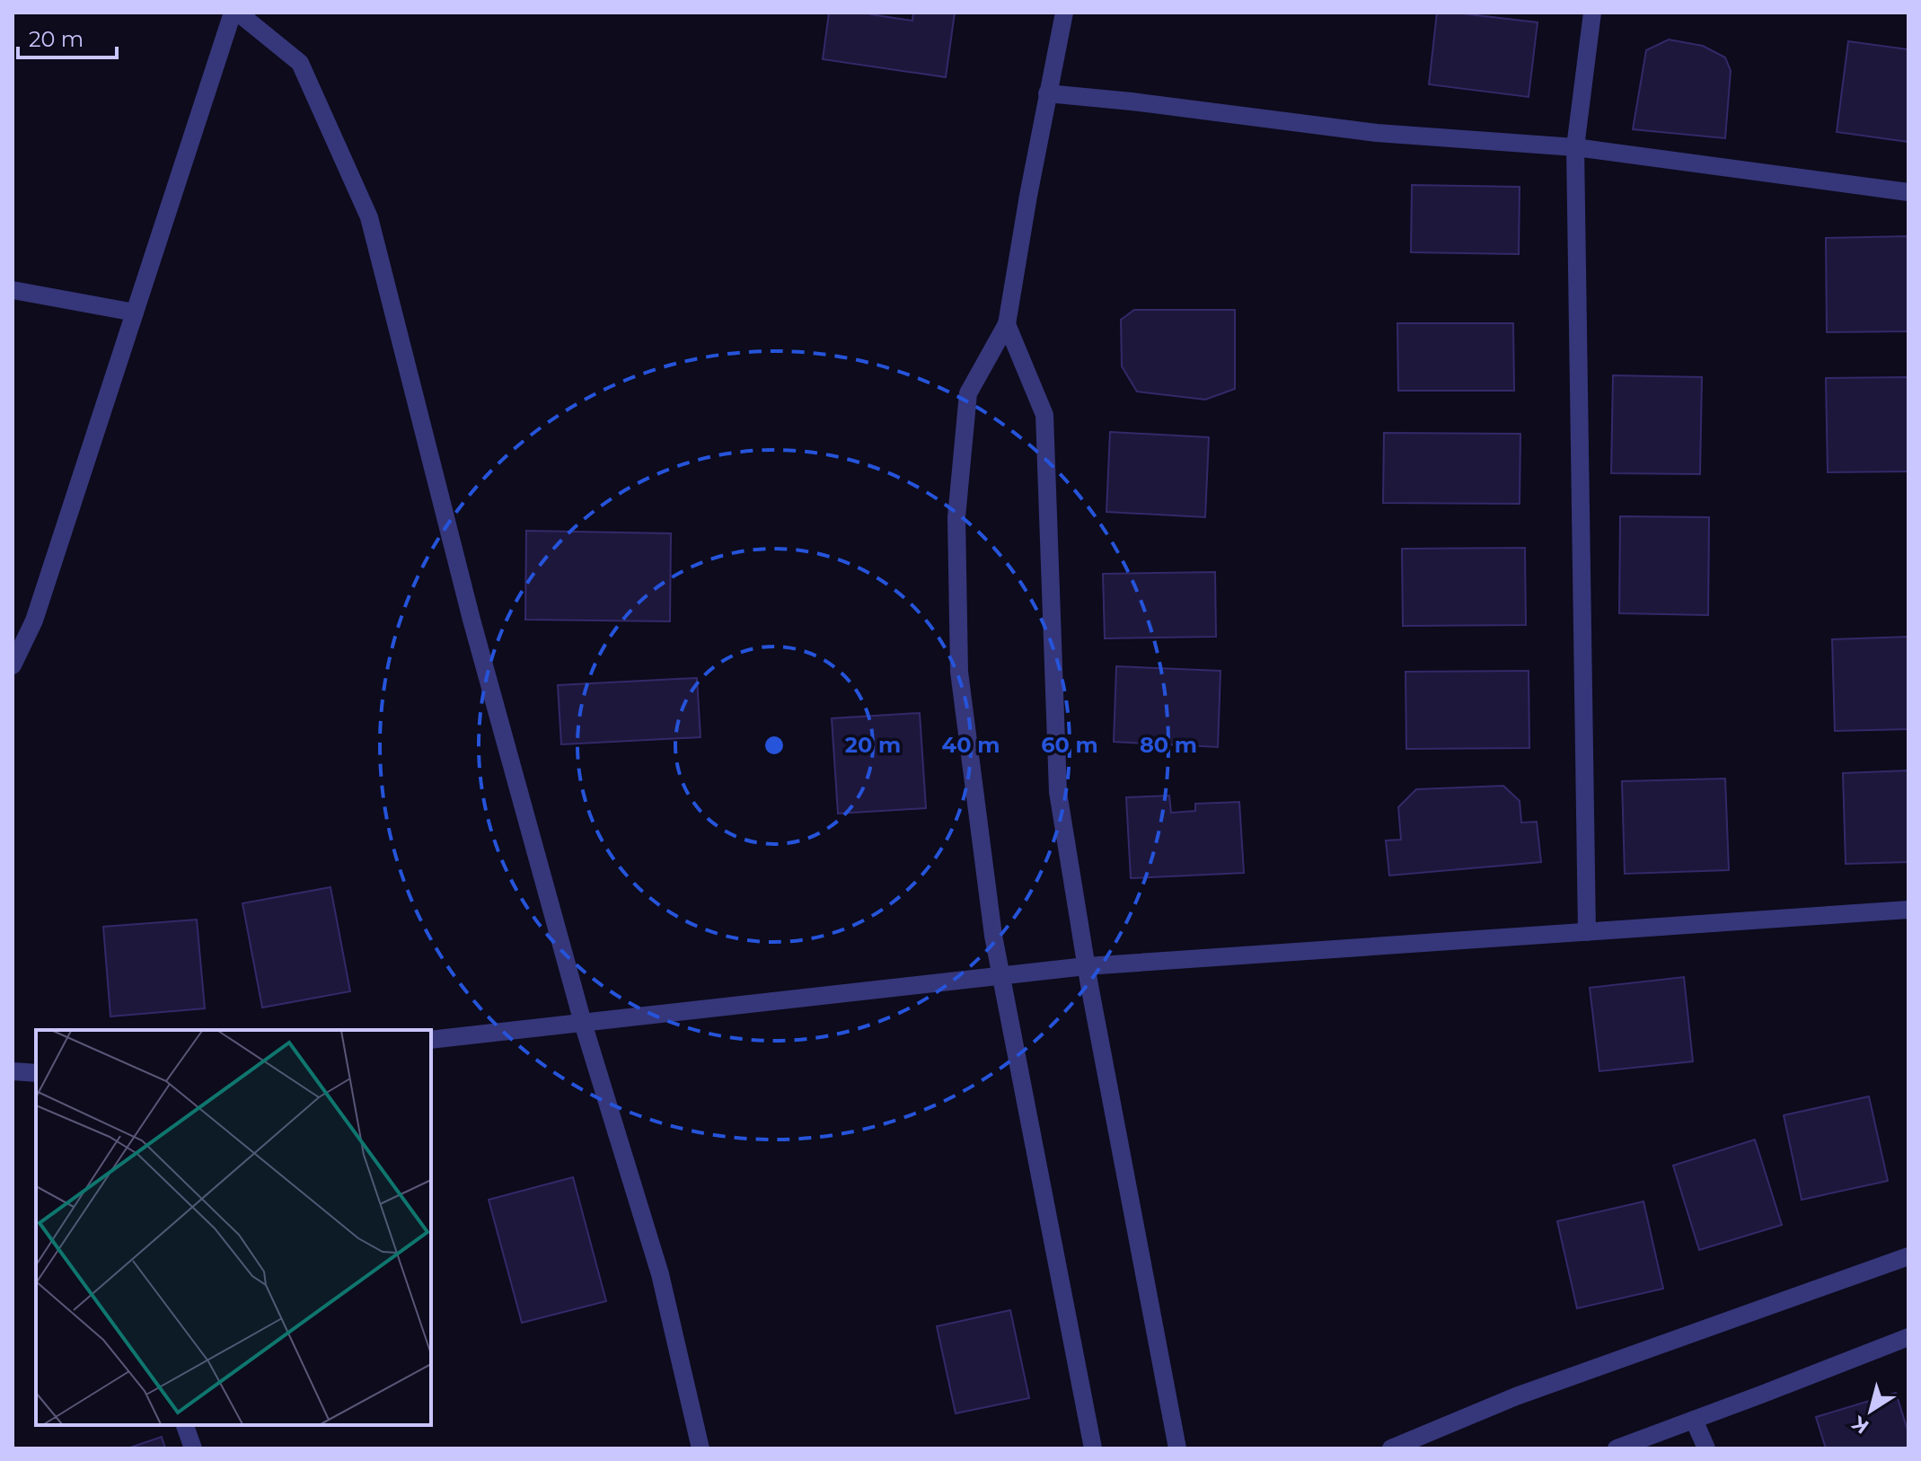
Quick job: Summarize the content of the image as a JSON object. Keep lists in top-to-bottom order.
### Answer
{
  "scale_bar": "20 m",
  "north": "bottom left",
  "rings": [
    "20 m",
    "40 m",
    "60 m",
    "80 m"
  ]
}
